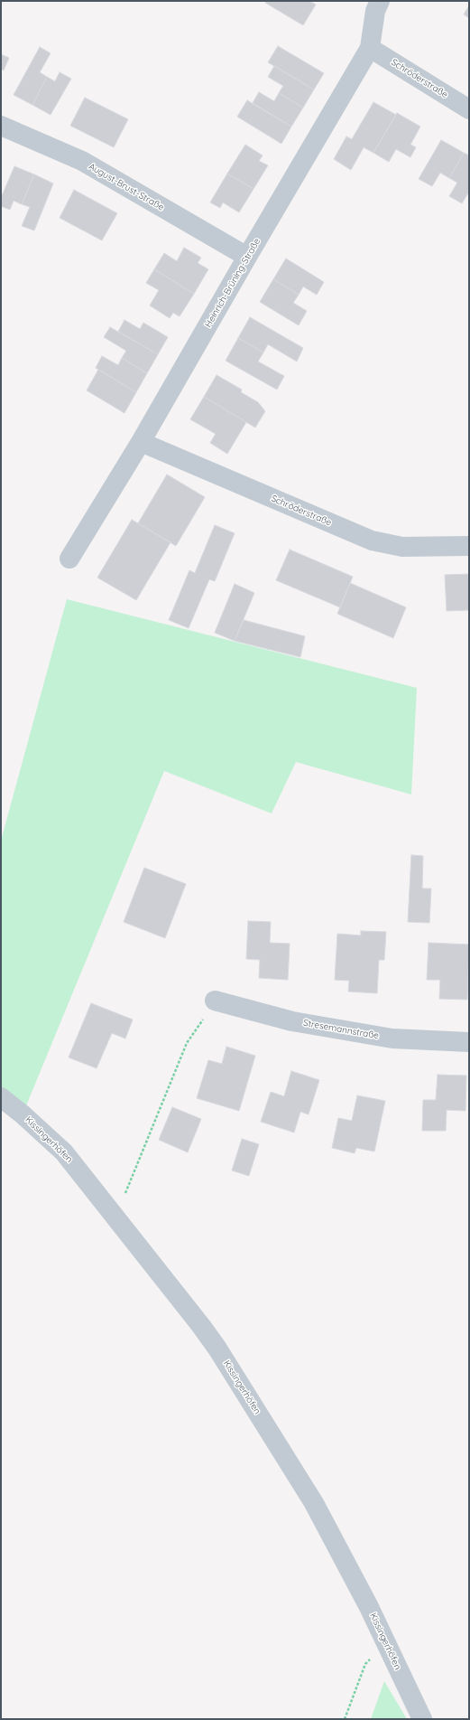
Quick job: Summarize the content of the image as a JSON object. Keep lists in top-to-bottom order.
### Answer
{
  "streets": {
    "street": [
      "Schröderstraße",
      "August-Brust-Straße",
      "Heinrich-Brüning-Straße",
      "Stresemannstraße",
      "Kissingerhöfen"
    ]
  },
  "crossings": [
    ["Schröderstraße", "Heinrich-Brüning-Straße"],
    ["August-Brust-Straße", "Heinrich-Brüning-Straße"]
  ]
}
